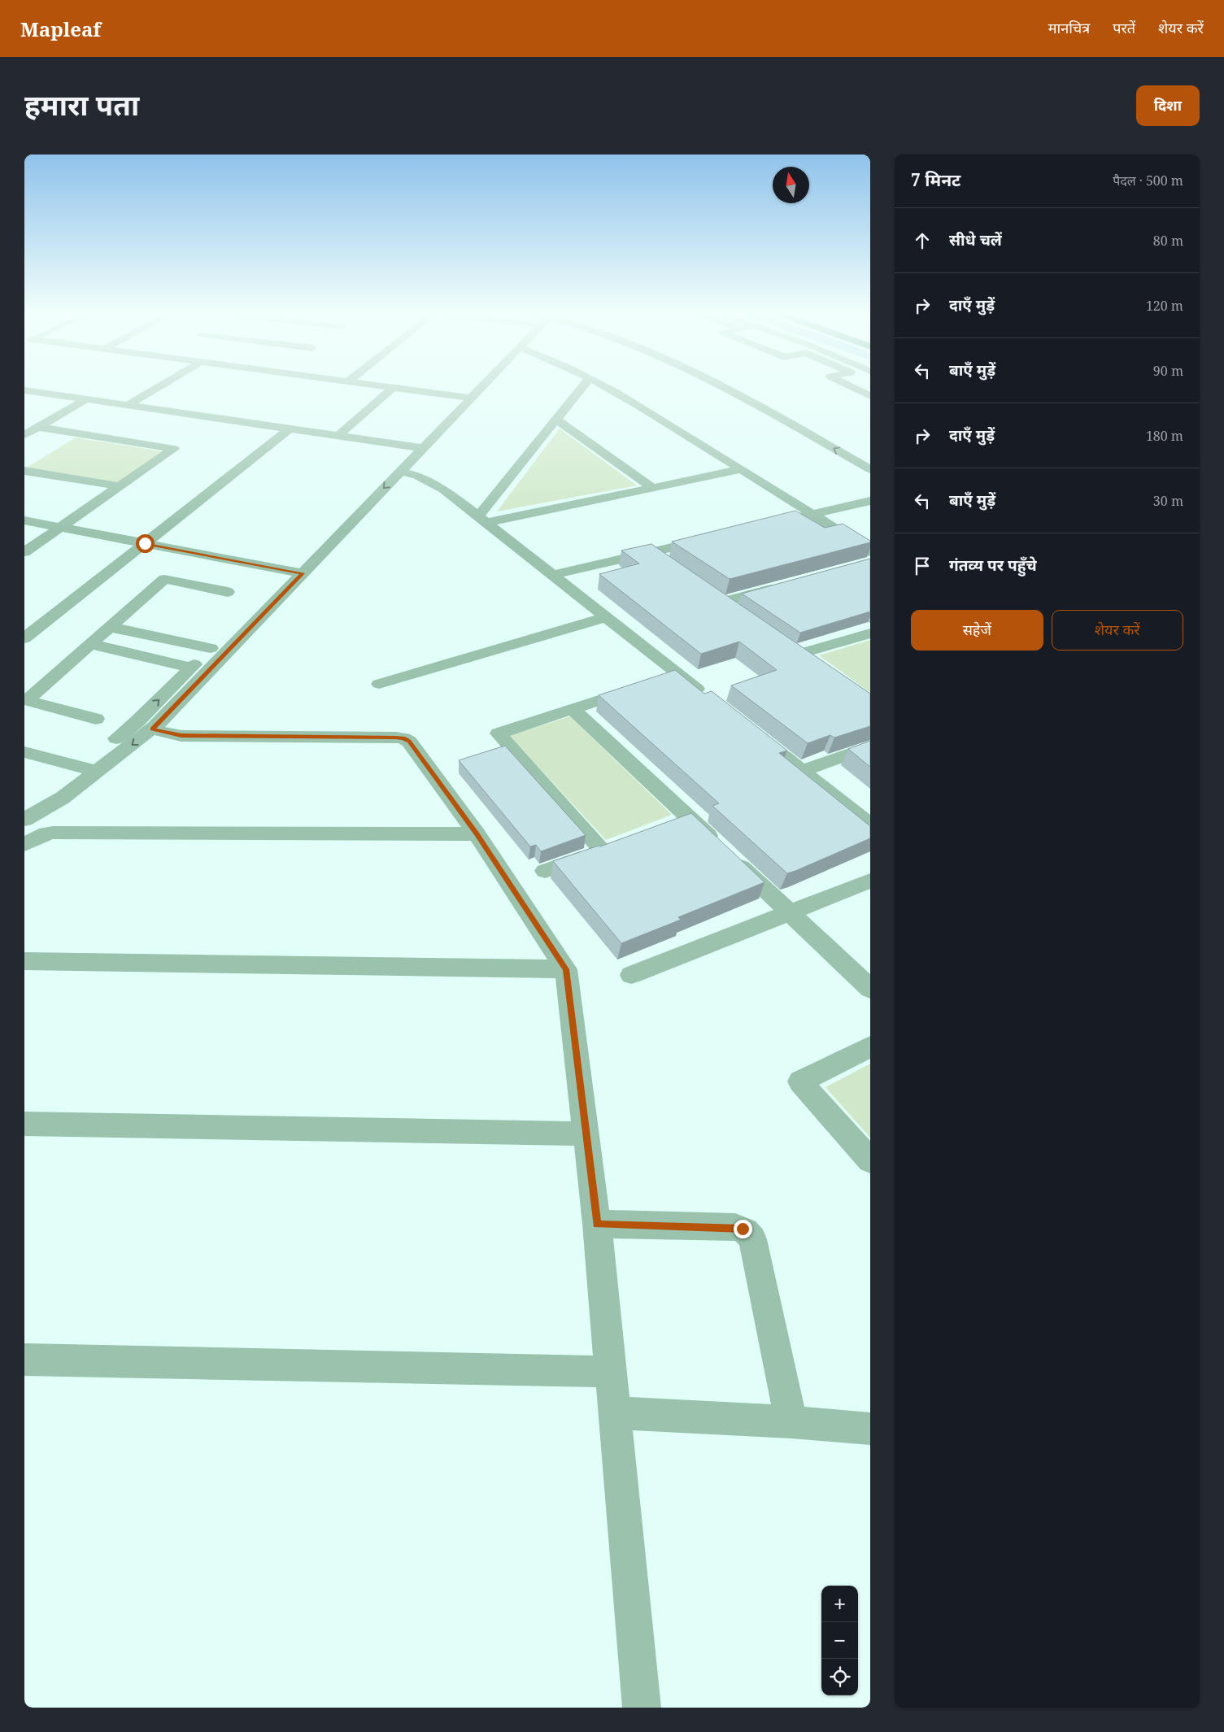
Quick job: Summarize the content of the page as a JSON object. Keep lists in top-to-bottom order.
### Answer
{
  "north": "top",
  "page": {
    "header": "Mapleaf",
    "nav": ["मानचित्र", "परतें", "शेयर करें"],
    "title": "हमारा पता",
    "buttons": [
      "दिशा",
      ["सहेजें", "शेयर करें"]
    ],
    "heading": ["7 मिनट", "पैदल · 500 m"],
    "list": [
      ["सीधे चलें", "80 m"],
      ["दाएँ मुड़ें", "120 m"],
      ["बाएँ मुड़ें", "90 m"],
      ["दाएँ मुड़ें", "180 m"],
      ["बाएँ मुड़ें", "30 m"],
      "गंतव्य पर पहुँचे"
    ],
    "map_buttons": ["+", "−"]
  }
}
